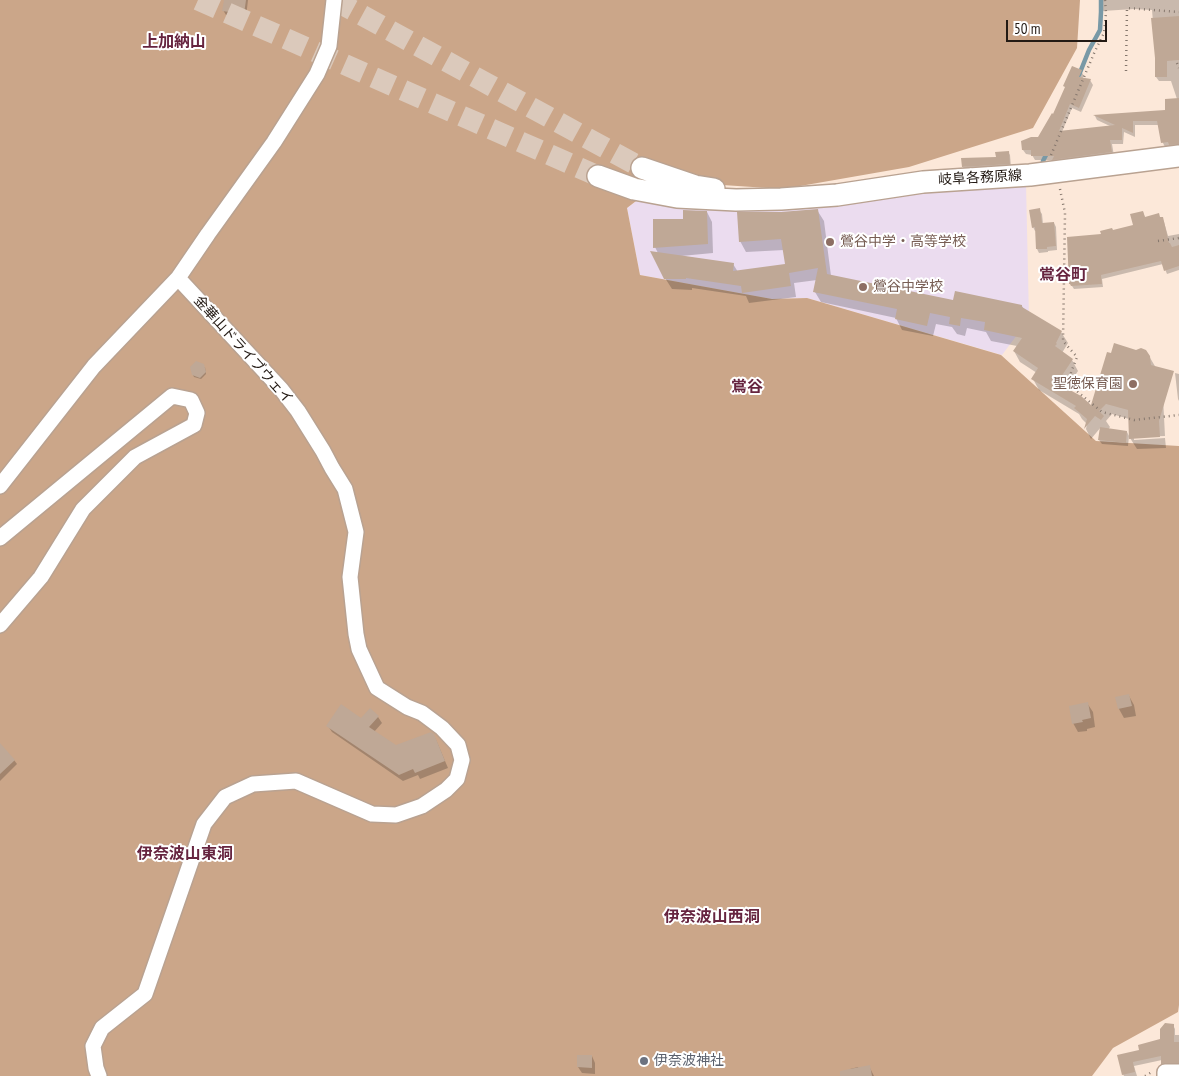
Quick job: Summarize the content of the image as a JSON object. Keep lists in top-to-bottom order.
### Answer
{
  "streets": {
    "main road": ["岐阜各務原線"],
    "street": ["金華山ドライブウェイ"]
  },
  "districts": [
    "上加納山",
    "鴬谷町",
    "鴬谷",
    "伊奈波山東洞",
    "伊奈波山西洞"
  ],
  "places": [
    "鶯谷中学・高等学校",
    "鶯谷中学校",
    "聖徳保育園",
    "伊奈波神社"
  ],
  "scale_bar": "50 m"
}
